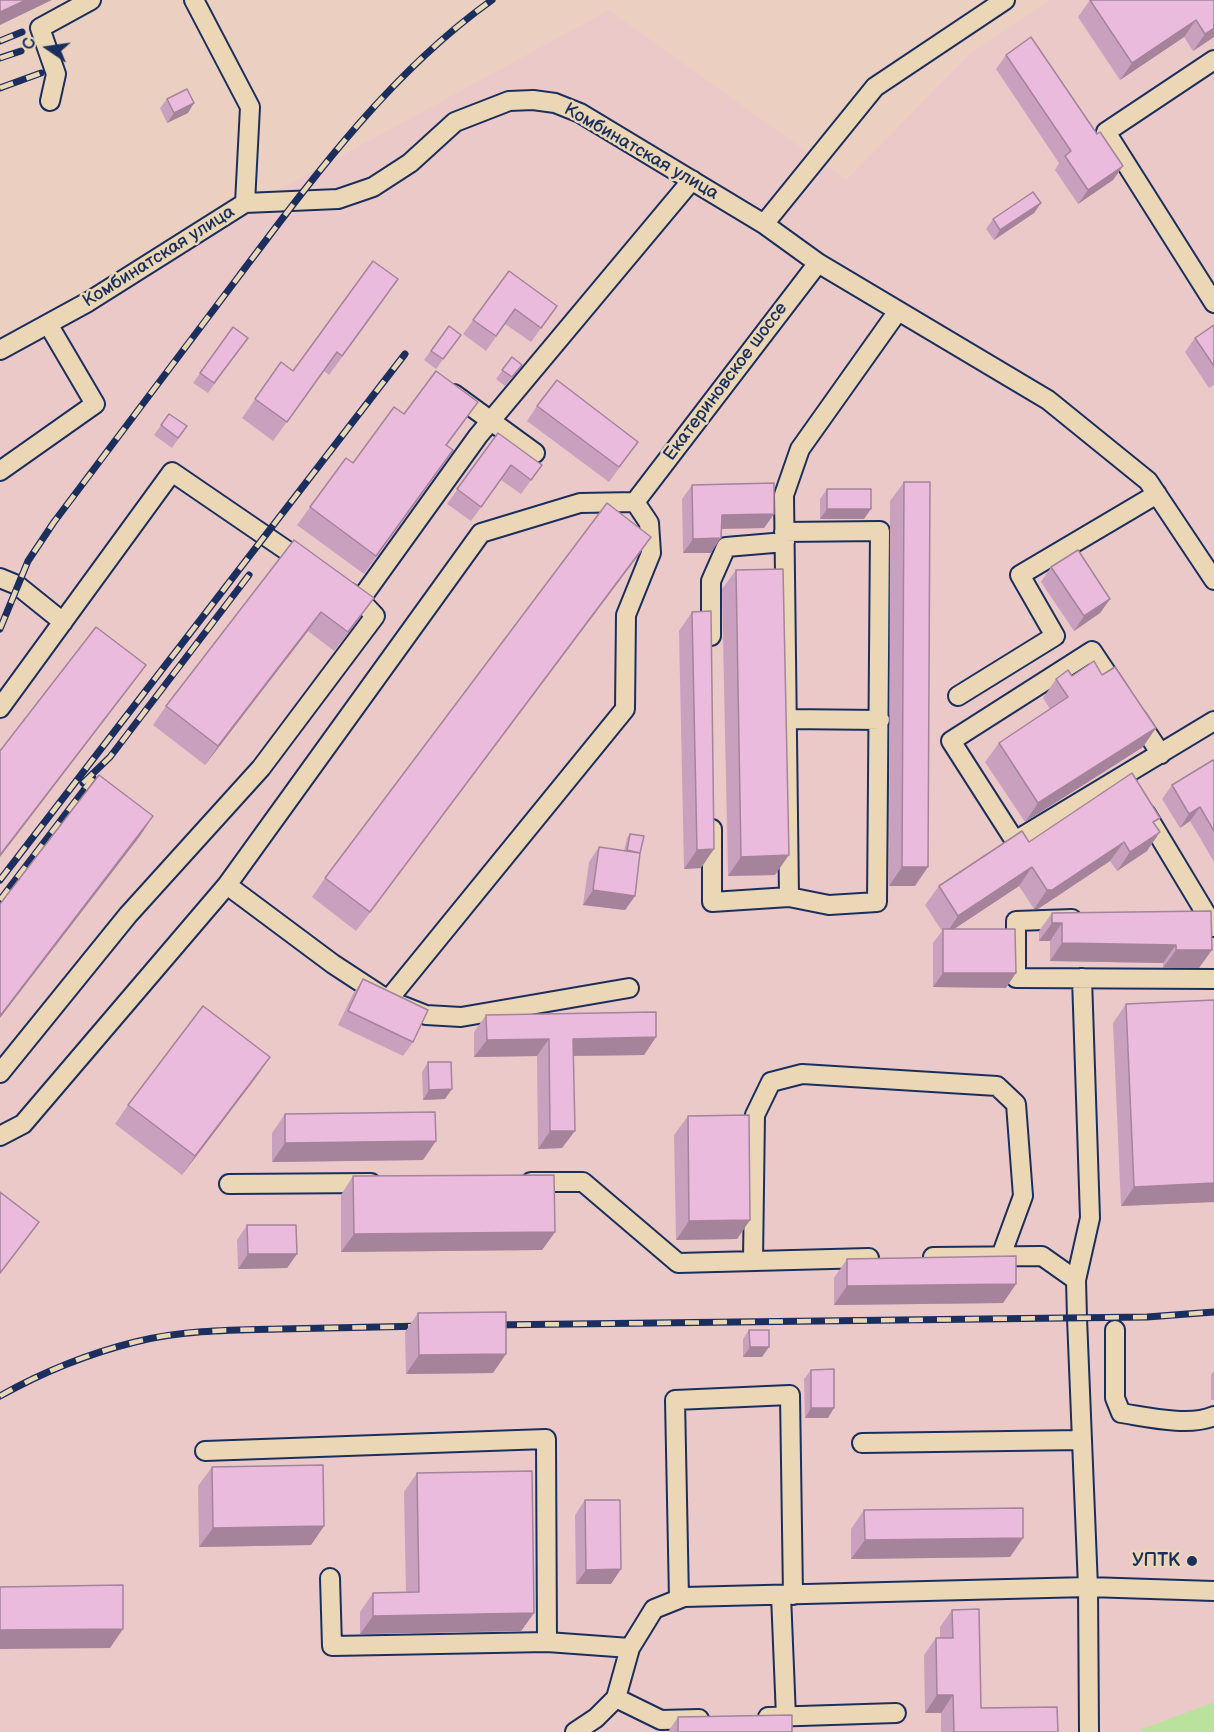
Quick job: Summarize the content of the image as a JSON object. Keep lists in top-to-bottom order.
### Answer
{
  "streets": {
    "street": ["Комбинатская улица", "Екатериновское шоссе"]
  },
  "crossings": [
    ["Комбинатская улица", "Екатериновское шоссе"]
  ],
  "places": ["УПТК"],
  "north": "left"
}
